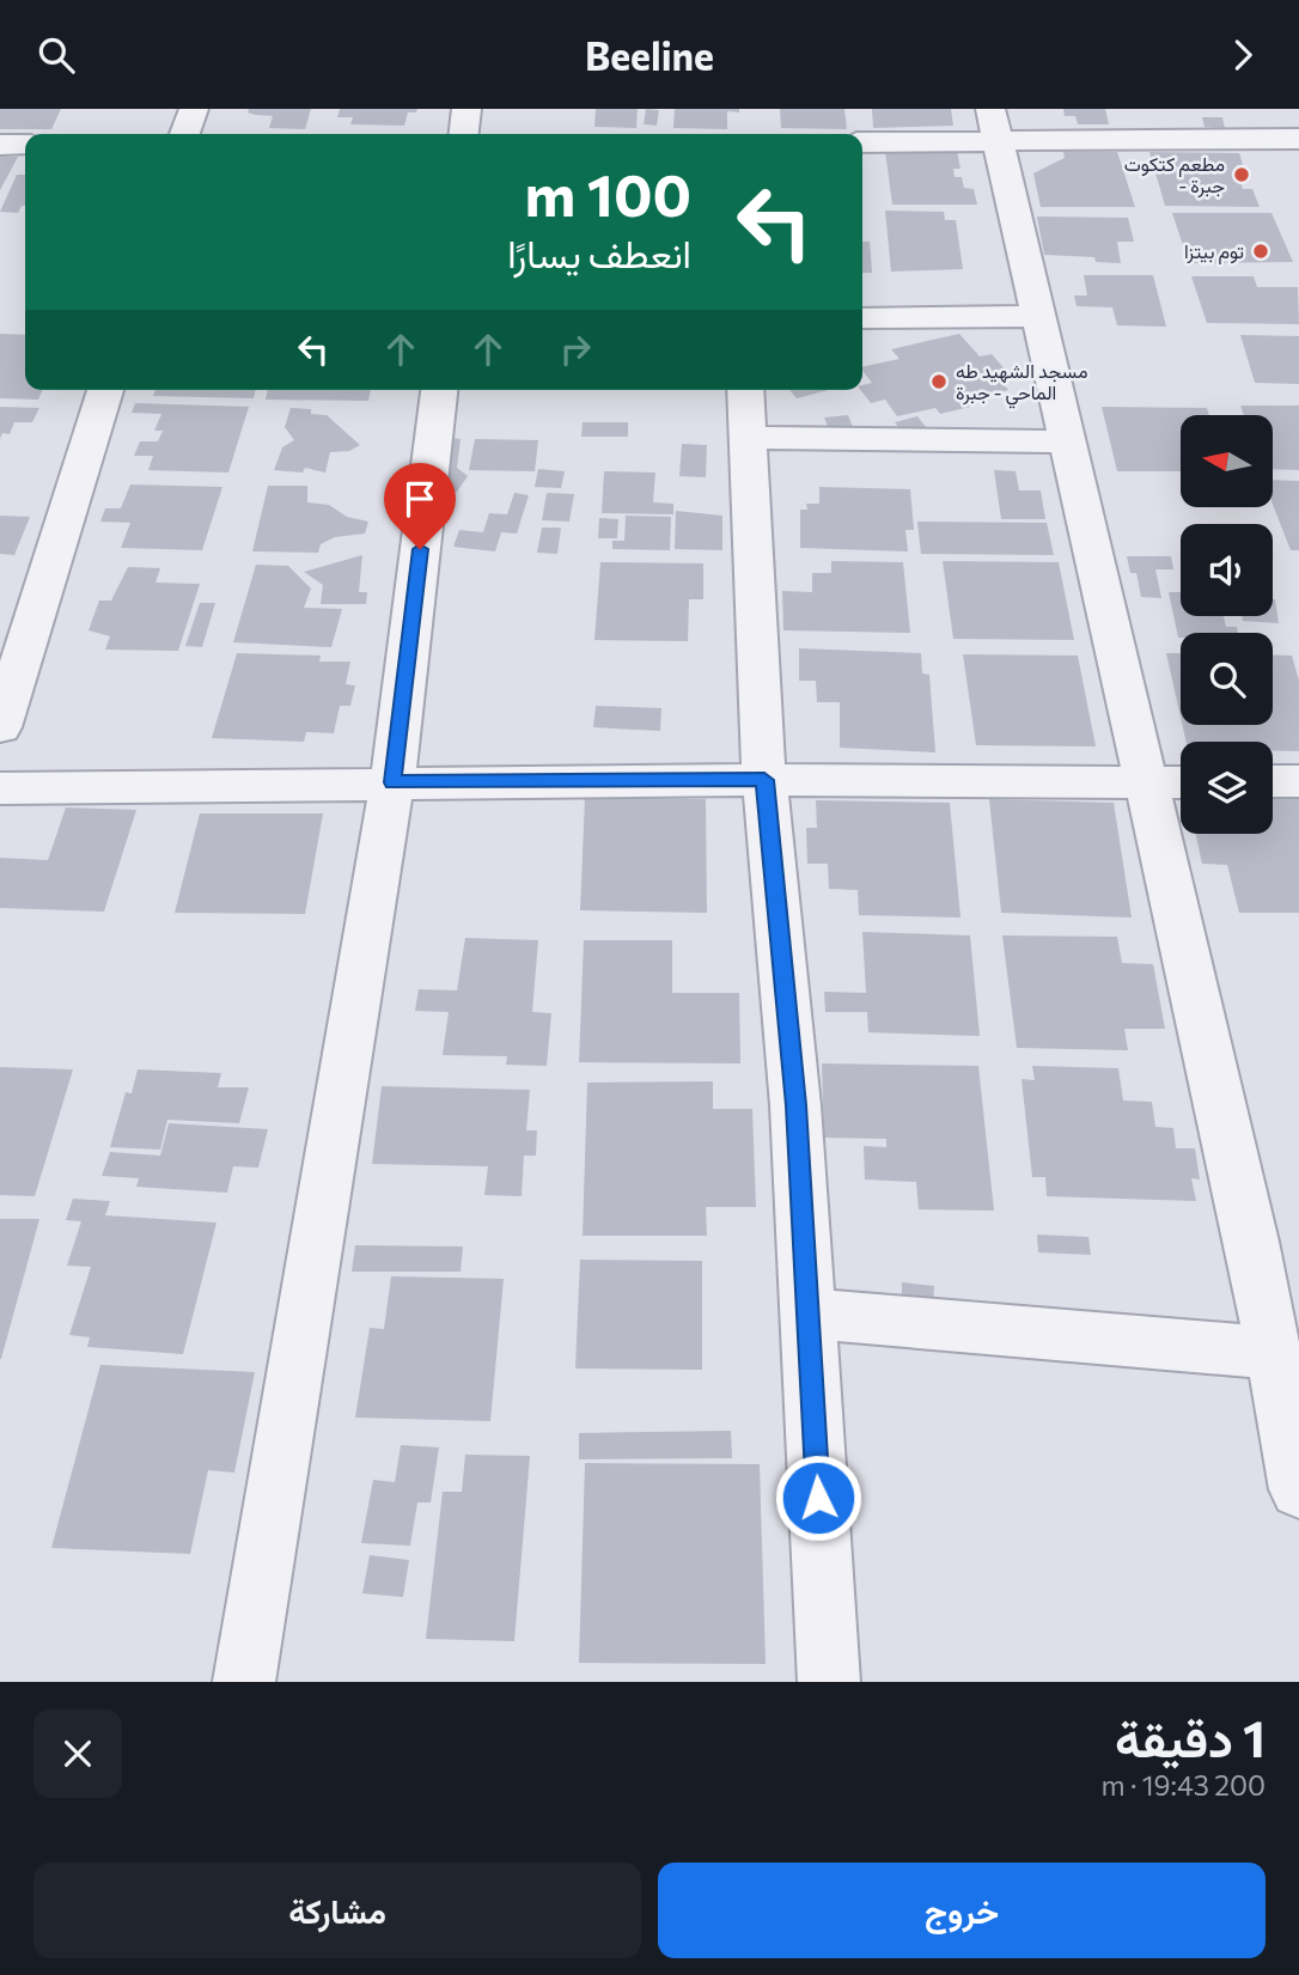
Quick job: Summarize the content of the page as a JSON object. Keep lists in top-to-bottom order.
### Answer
{
  "places": ["مطعم كتكوت - جبرة", "توم بيتزا", "مسجد الشهيد طه الماحي - جبرة"],
  "north": "left",
  "page": {
    "header": "Beeline",
    "turn": ["100 m", "انعطف يسارًا"],
    "heading": ["1 دقيقة", "200 m · 19:43"],
    "buttons": ["خروج", "مشاركة"]
  }
}
